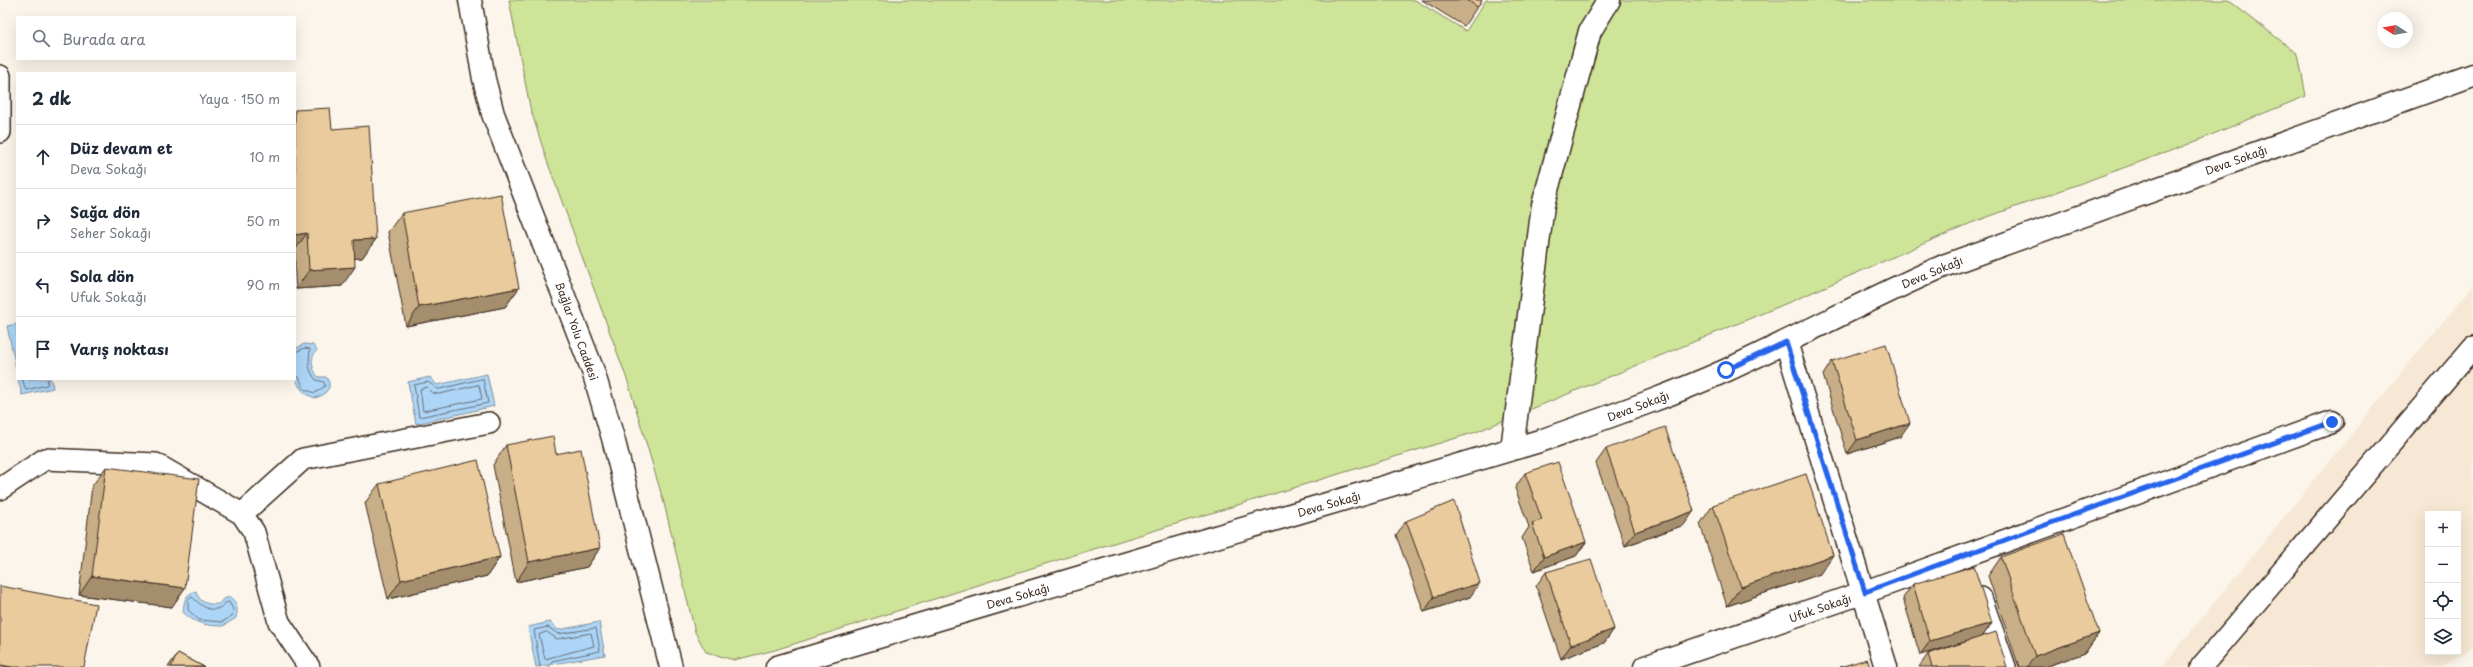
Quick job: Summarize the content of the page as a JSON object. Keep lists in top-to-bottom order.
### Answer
{
  "streets": {
    "street": ["Deva Sokağı", "Bağlar Yolu Caddesi", "Ufuk Sokağı"]
  },
  "north": "left",
  "page": {
    "search": "Burada ara",
    "heading": ["2 dk", "Yaya · 150 m"],
    "list": [
      ["Düz devam et", "Deva Sokağı", "10 m"],
      ["Sağa dön", "Seher Sokağı", "50 m"],
      ["Sola dön", "Ufuk Sokağı", "90 m"],
      "Varış noktası"
    ],
    "map_buttons": ["+", "−"]
  }
}
